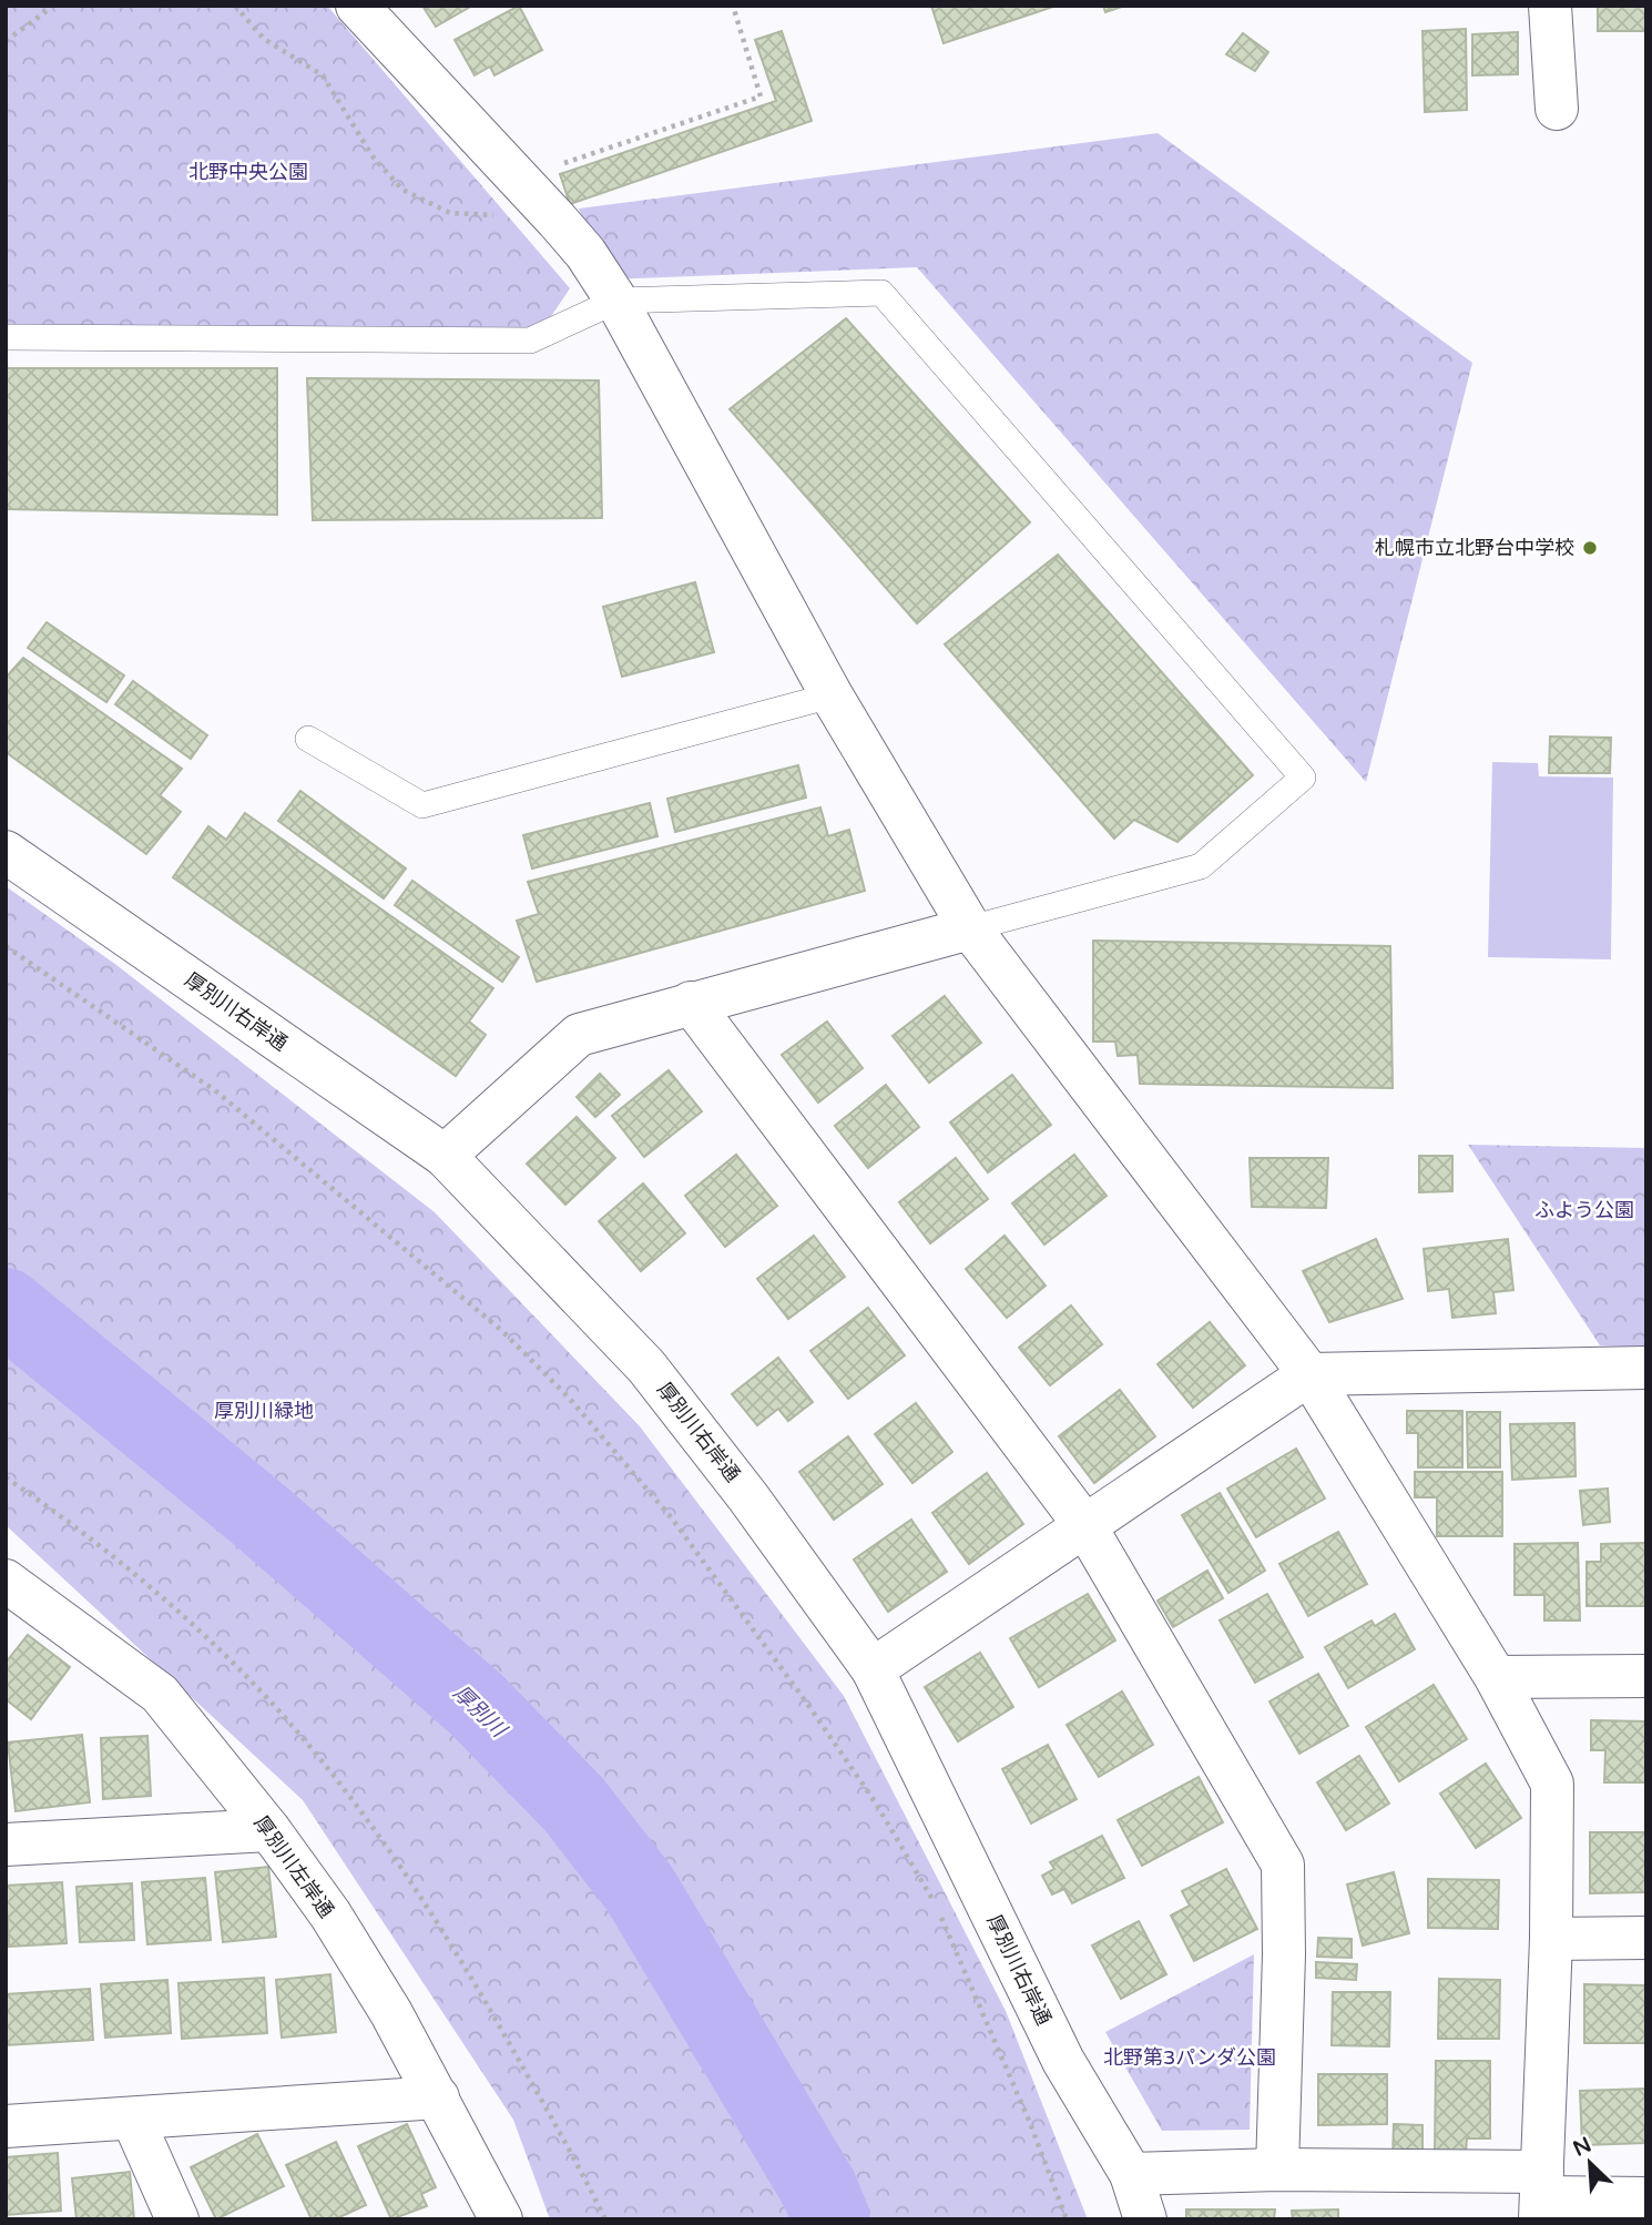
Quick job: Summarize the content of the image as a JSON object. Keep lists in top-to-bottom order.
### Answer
{
  "streets": {
    "street": ["厚別川右岸通", "厚別川左岸通"]
  },
  "water": ["厚別川"],
  "parks": [
    "北野中央公園",
    "ふよう公園",
    "厚別川緑地",
    "北野第3パンダ公園"
  ],
  "places": ["札幌市立北野台中学校"],
  "north": "top left"
}
